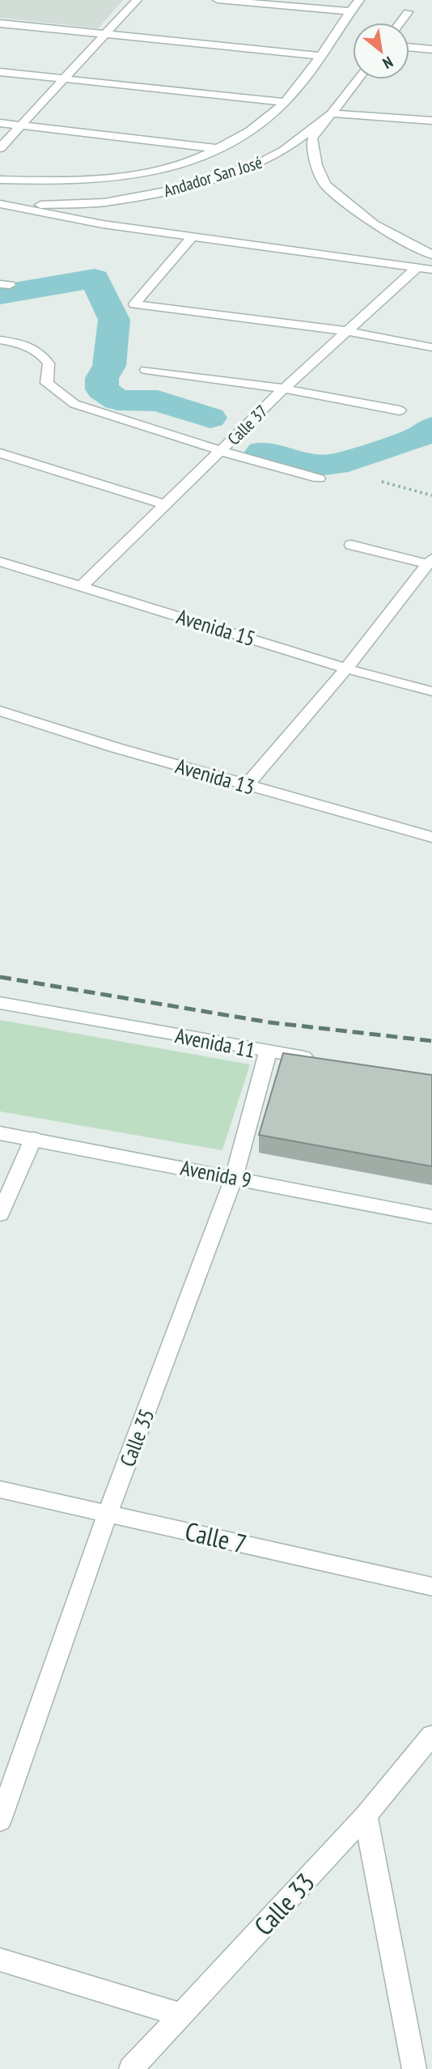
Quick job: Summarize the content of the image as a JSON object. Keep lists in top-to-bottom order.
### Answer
{
  "streets": {
    "street": [
      "Andador San José",
      "Calle 37",
      "Avenida 15",
      "Avenida 13",
      "Avenida 11",
      "Avenida 9",
      "Calle 35",
      "Calle 7",
      "Calle 33"
    ]
  },
  "crossings": [
    ["Calle 37", "Avenida 15"],
    ["Avenida 11", "Calle 35"],
    ["Avenida 9", "Calle 35"],
    ["Calle 35", "Calle 7"]
  ],
  "north": "bottom right"
}
